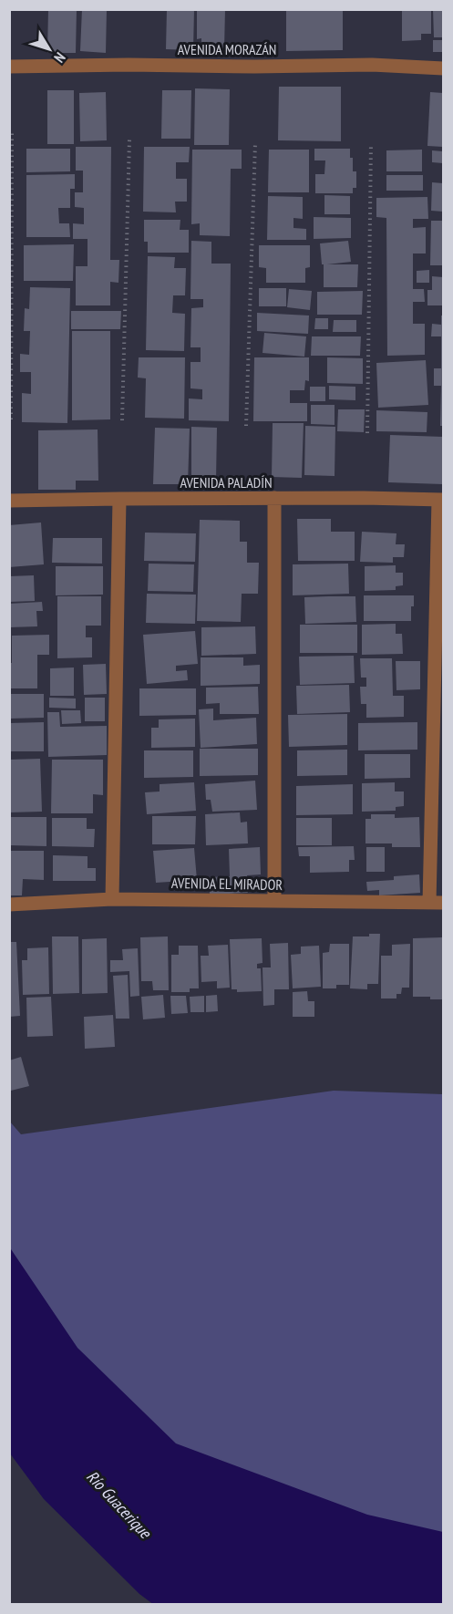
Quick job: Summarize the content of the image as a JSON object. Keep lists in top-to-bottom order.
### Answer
{
  "streets": {
    "street": ["AVENIDA MORAZÁN", "AVENIDA PALADÍN", "AVENIDA EL MIRADOR"]
  },
  "water": ["Río Guacerique"],
  "north": "bottom right"
}
